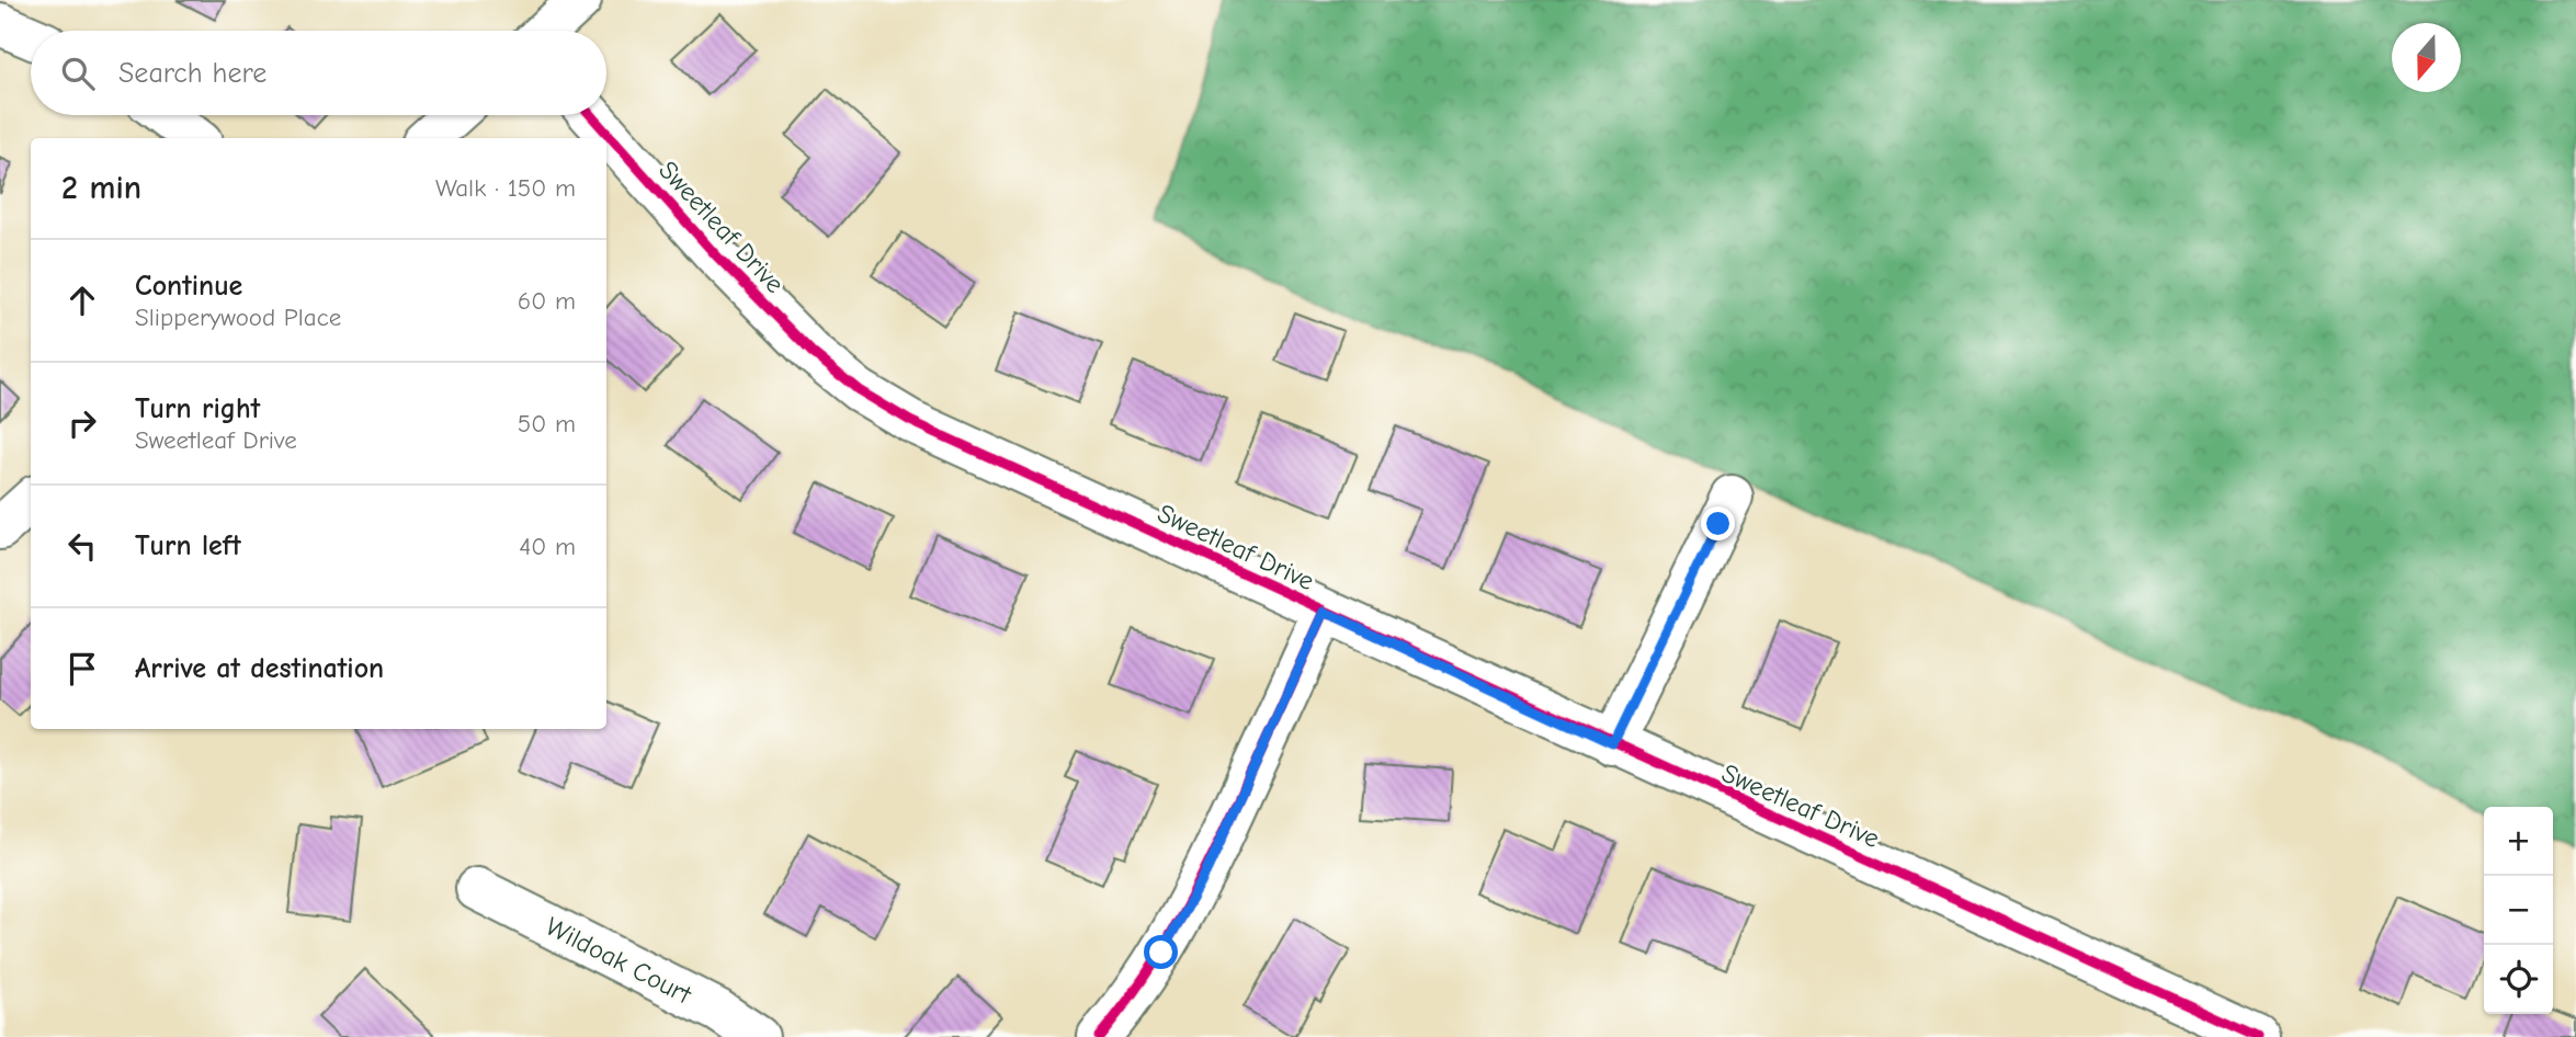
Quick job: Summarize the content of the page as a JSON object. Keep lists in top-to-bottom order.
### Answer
{
  "streets": {
    "street": ["Sweetleaf Drive", "Wildoak Court"]
  },
  "north": "bottom",
  "page": {
    "search": "Search here",
    "heading": ["2 min", "Walk · 150 m"],
    "list": [
      ["Continue", "Slipperywood Place", "60 m"],
      ["Turn right", "Sweetleaf Drive", "50 m"],
      ["Turn left", "40 m"],
      "Arrive at destination"
    ],
    "map_buttons": ["+", "−"]
  }
}
